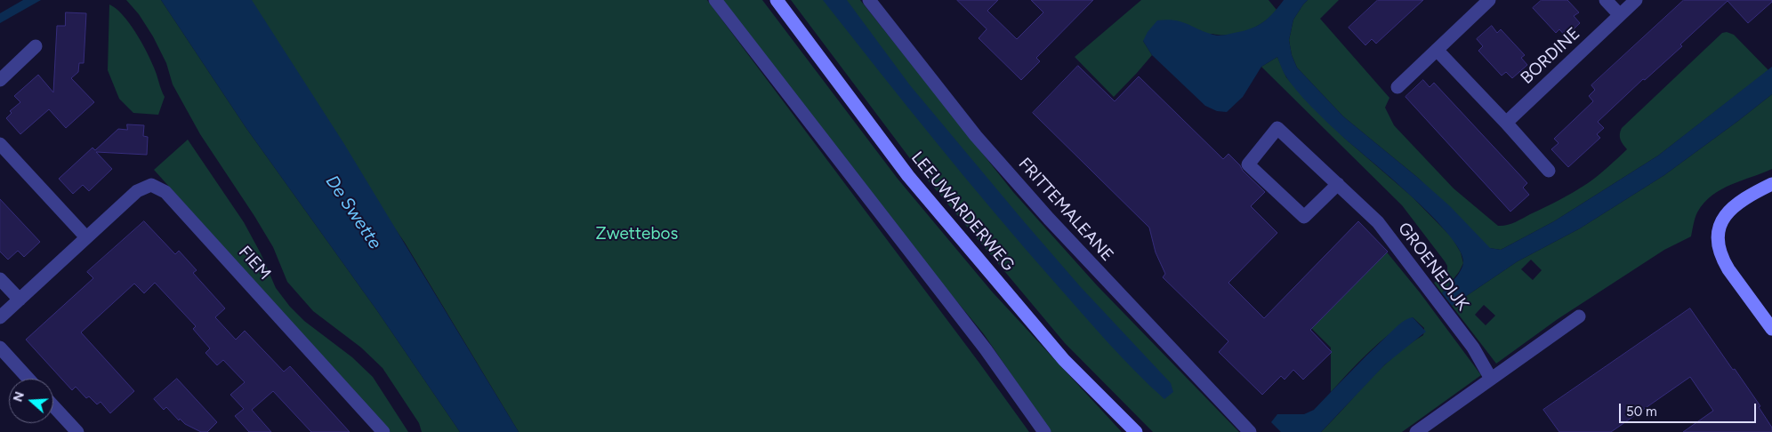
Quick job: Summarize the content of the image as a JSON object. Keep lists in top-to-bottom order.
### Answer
{
  "streets": {
    "main road": ["LEEUWARDERWEG"],
    "street": [
      "BORDINE",
      "FRITTEMALEANE",
      "FIEM",
      "GROENEDIJK"
    ]
  },
  "water": ["De Swette"],
  "parks": ["Zwettebos"],
  "scale_bar": "50 m",
  "north": "left"
}
